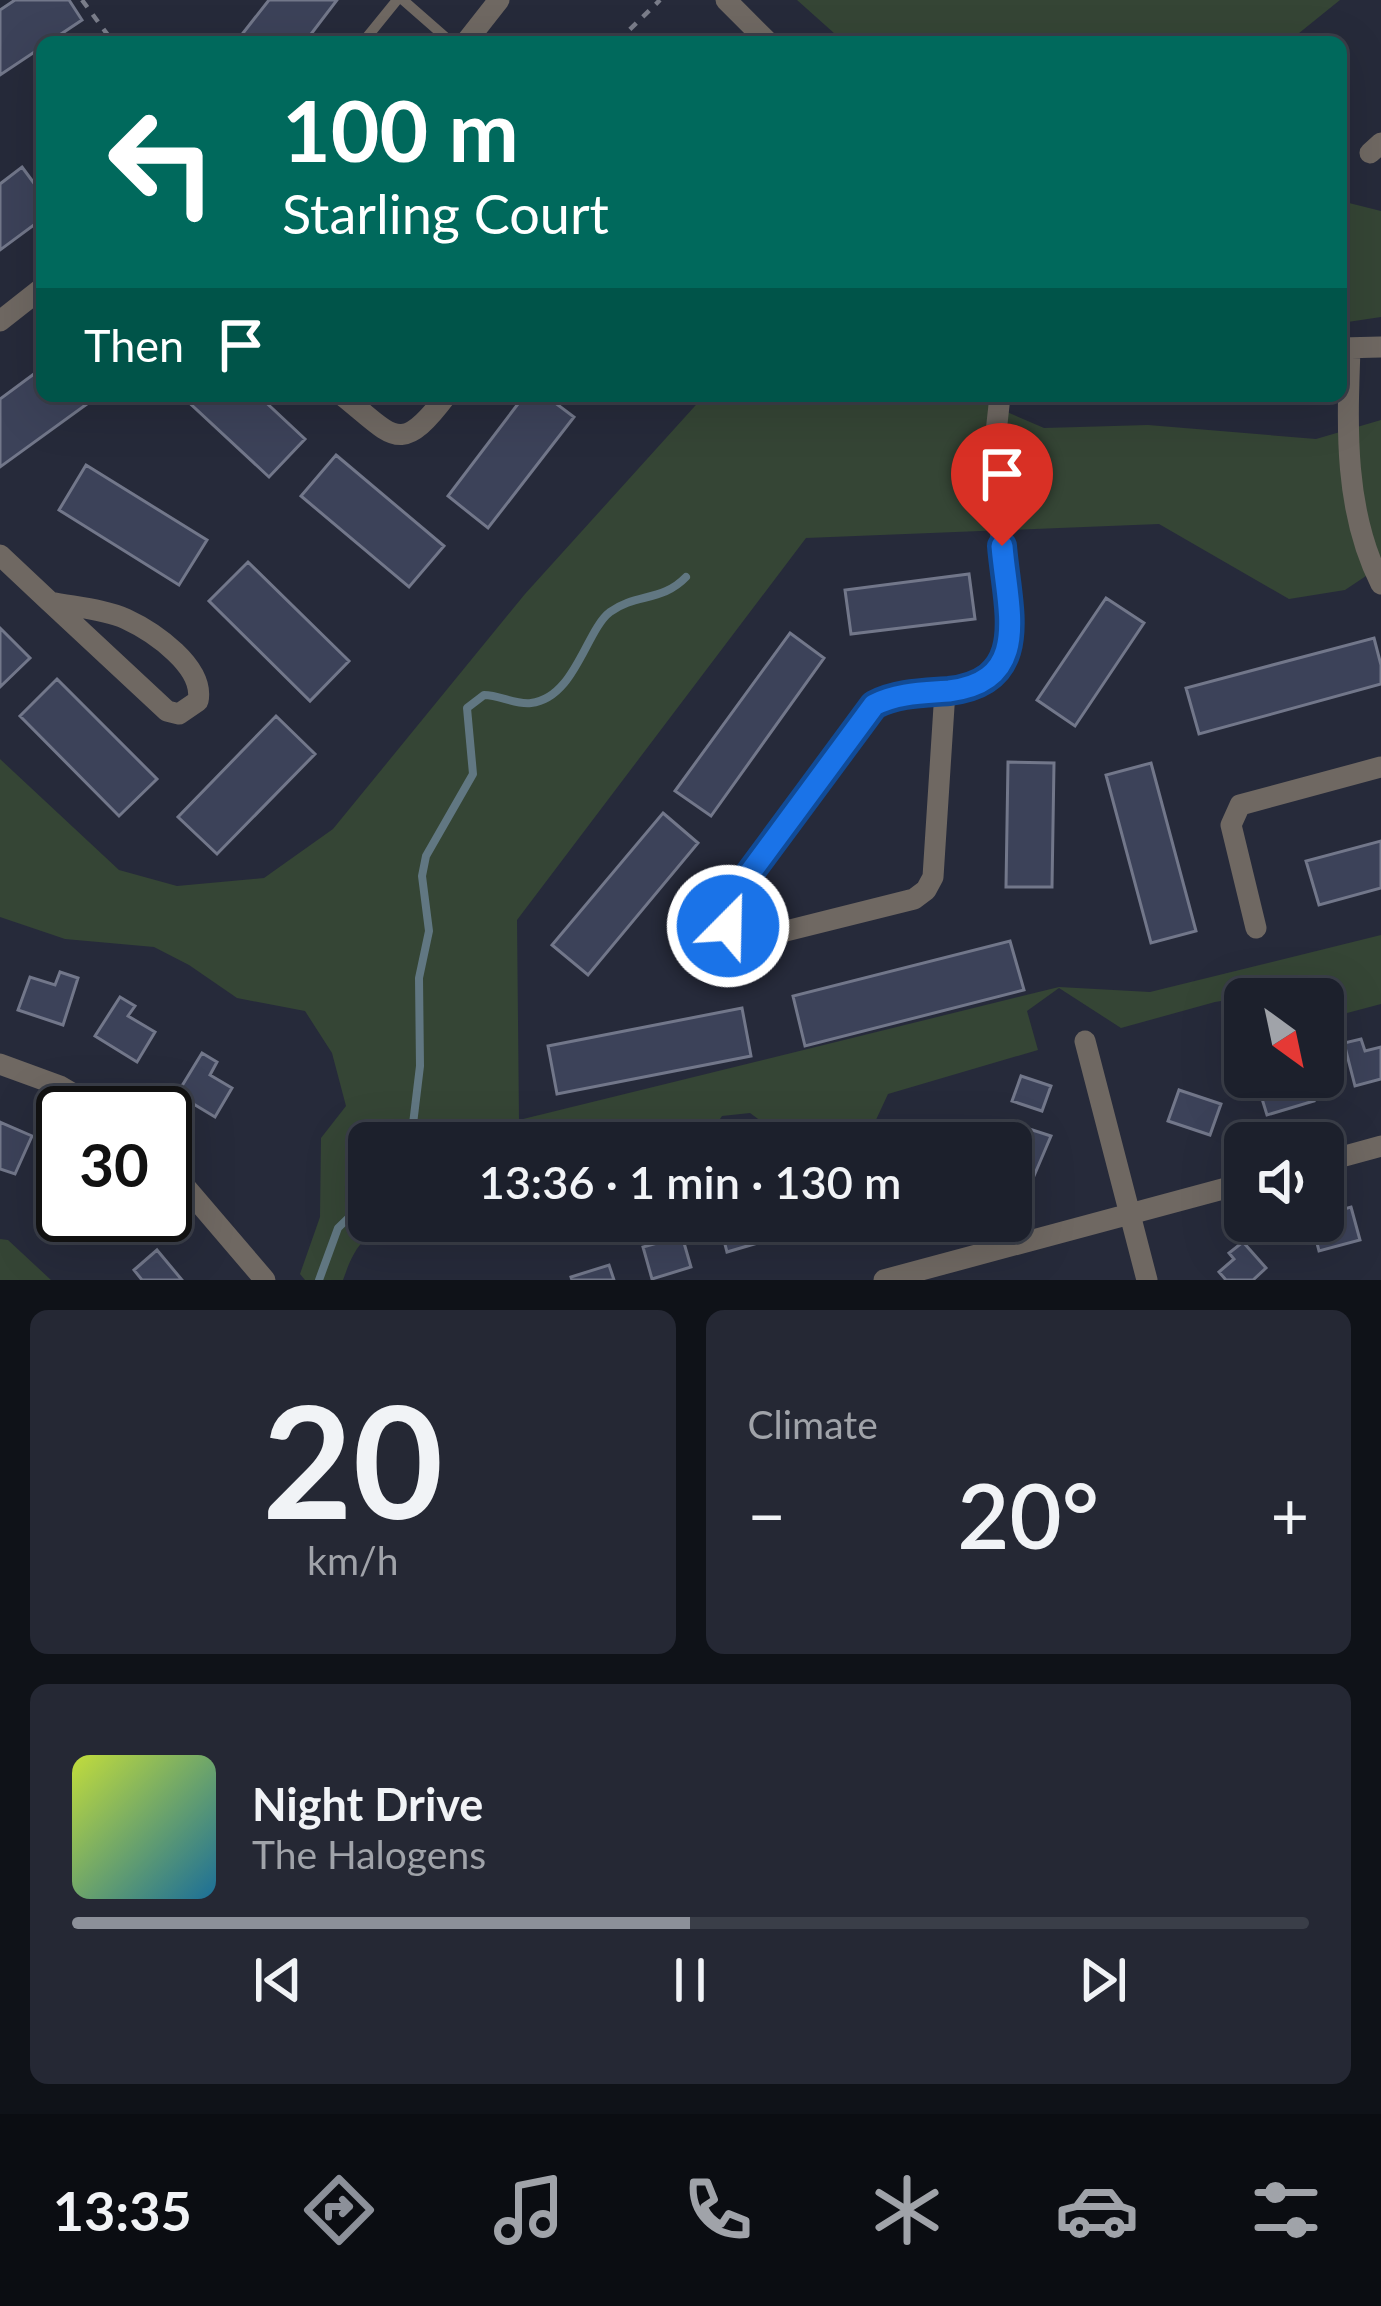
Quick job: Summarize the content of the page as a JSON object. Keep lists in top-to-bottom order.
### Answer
{
  "north": "bottom right",
  "page": {
    "turn": ["100 m", "Starling Court"],
    "then": "Then",
    "limit": "30",
    "trip": "13:36 · 1 min · 130 m",
    "tile": [
      ["20", "km/h"],
      "Climate"
    ],
    "heat": ["−", "20°", "+"],
    "song": ["Night Drive", "The Halogens"],
    "tabs": "13:35"
  }
}
